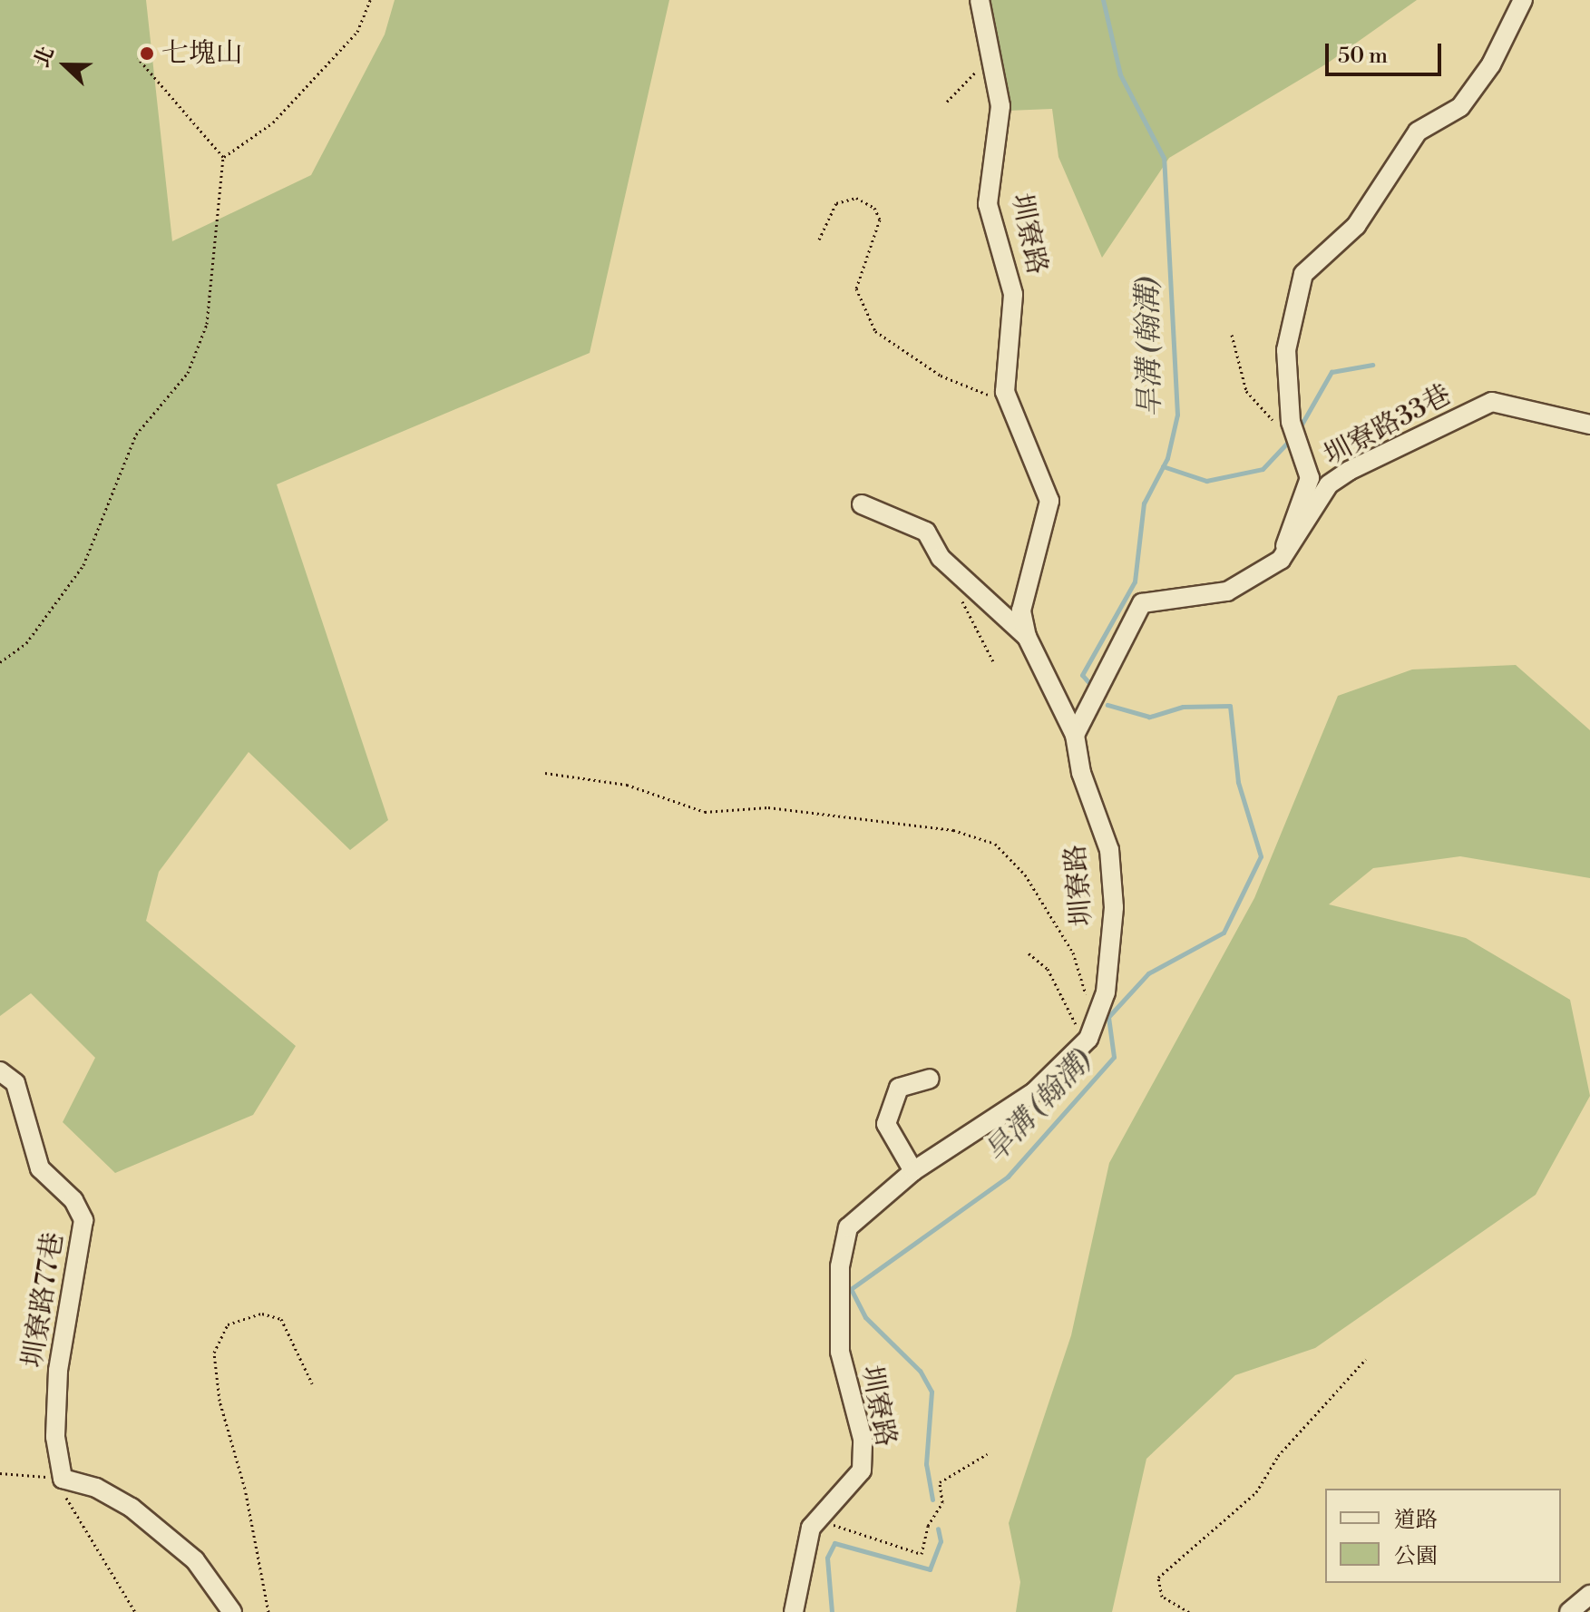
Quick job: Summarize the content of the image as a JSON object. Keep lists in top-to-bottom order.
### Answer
{
  "streets": {
    "street": ["圳寮路", "圳寮路33巷", "圳寮路77巷"]
  },
  "crossings": [
    ["圳寮路", "圳寮路33巷"]
  ],
  "water": ["旱溝 (翰溝)"],
  "places": ["七塊山"],
  "legend": ["道路", "公園"],
  "scale_bar": "50 m",
  "north": "left"
}
